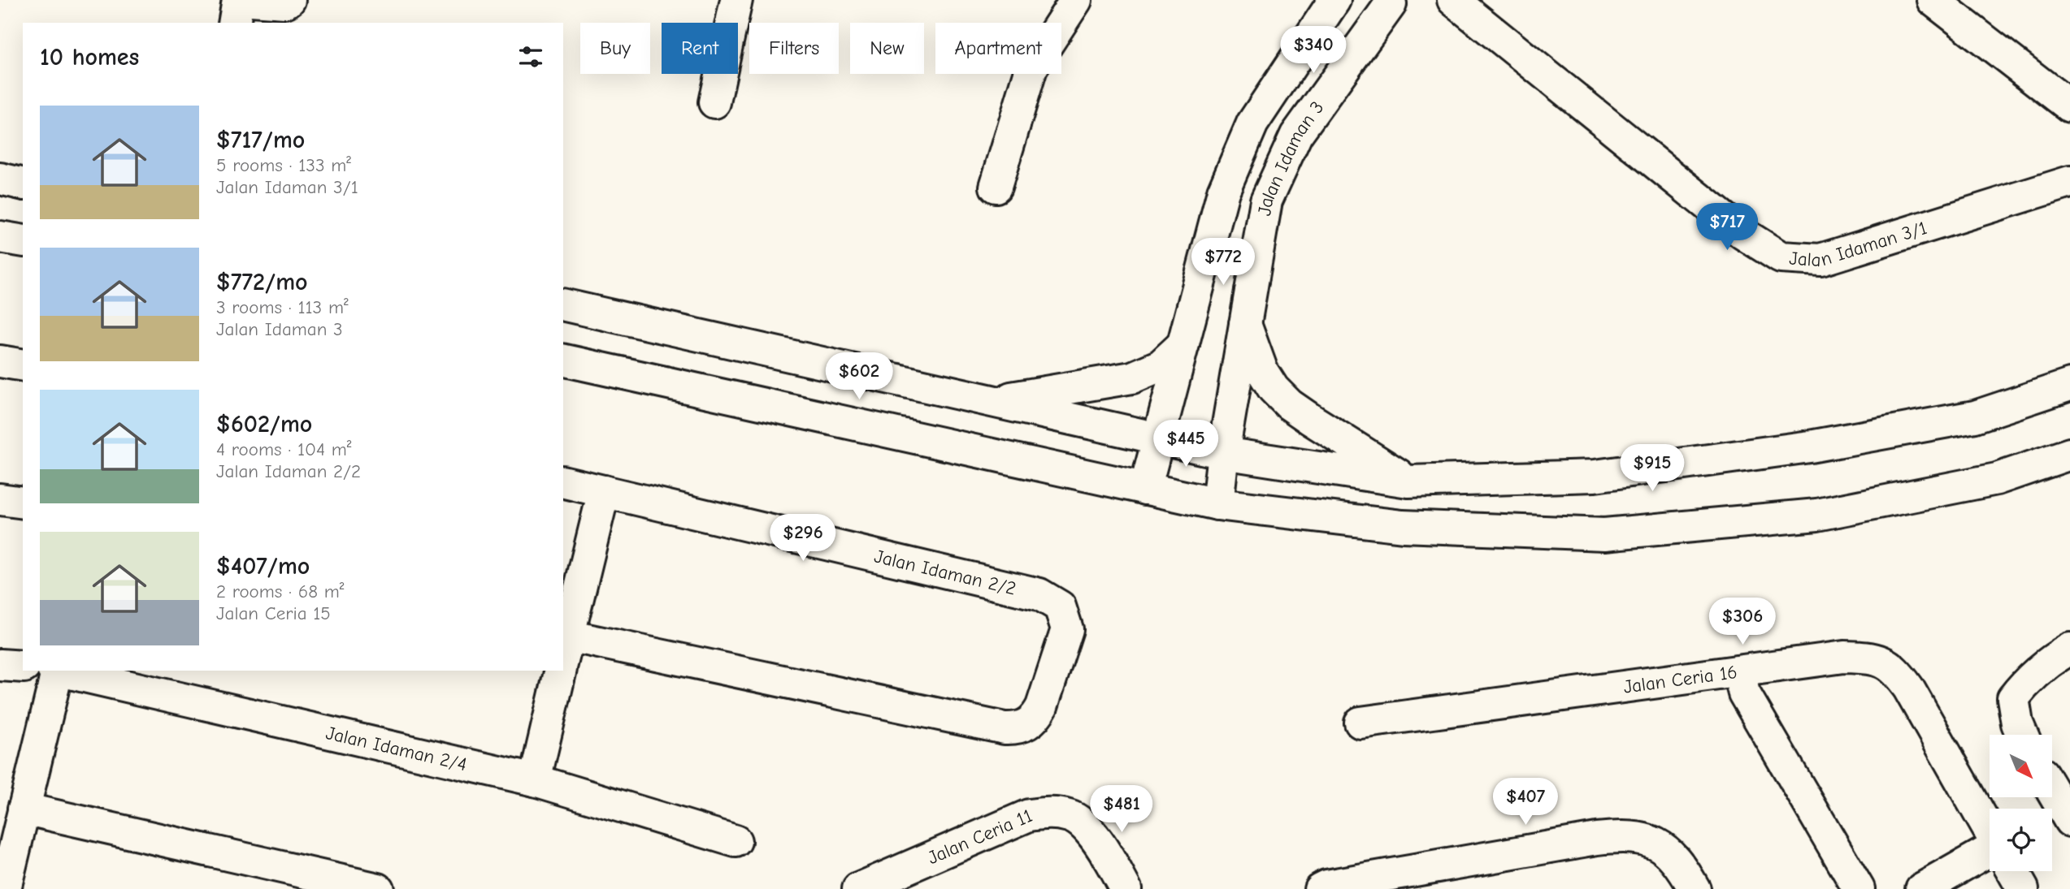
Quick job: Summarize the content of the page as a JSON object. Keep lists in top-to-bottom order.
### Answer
{
  "streets": {
    "street": [
      "Jalan Idaman 3",
      "Jalan Idaman 3/1",
      "Jalan Idaman 2/2",
      "Jalan Ceria 16",
      "Jalan Idaman 2/4",
      "Jalan Ceria 11"
    ]
  },
  "north": "bottom right",
  "page": {
    "chip": [
      "Buy",
      "Rent",
      "Filters",
      "New",
      "Apartment"
    ],
    "heading": "10 homes",
    "price": [
      "$340",
      "$717",
      "$772",
      "$602",
      "$445",
      "$915",
      "$296",
      "$306",
      "$407",
      "$481"
    ],
    "list": [
      {
        "name": "$717/mo",
        "note": "5 rooms · 133 m² · Jalan Idaman 3/1"
      },
      {
        "name": "$772/mo",
        "note": "3 rooms · 113 m² · Jalan Idaman 3"
      },
      {
        "name": "$602/mo",
        "note": "4 rooms · 104 m² · Jalan Idaman 2/2"
      },
      {
        "name": "$407/mo",
        "note": "2 rooms · 68 m² · Jalan Ceria 15"
      }
    ]
  }
}
